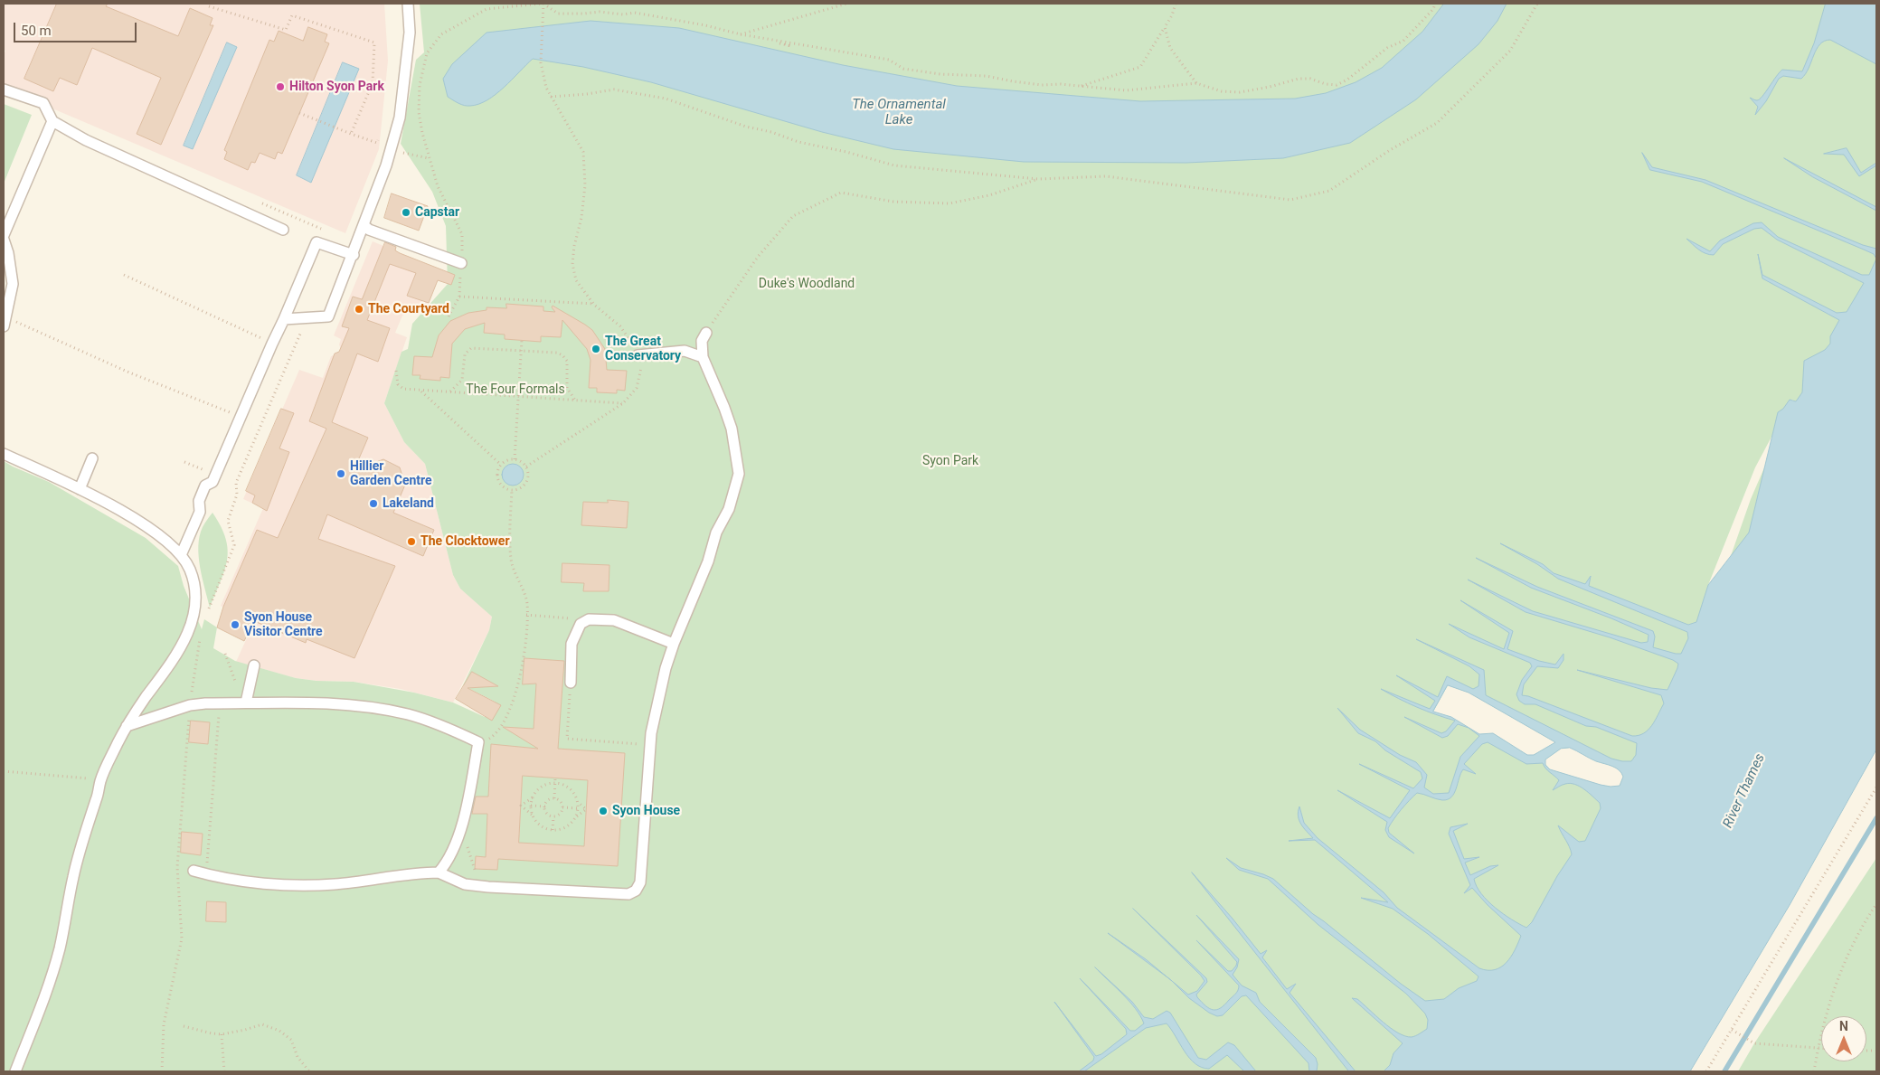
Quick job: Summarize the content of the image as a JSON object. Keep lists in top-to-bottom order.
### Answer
{
  "water": ["The Ornamental Lake", "River Thames"],
  "parks": ["Duke's Woodland", "The Four Formals", "Syon Park"],
  "places": [
    "Hilton Syon Park",
    "Capstar",
    "The Courtyard",
    "The Great Conservatory",
    "Hillier Garden Centre",
    "Lakeland",
    "The Clocktower",
    "Syon House Visitor Centre",
    "Syon House"
  ],
  "scale_bar": "50 m",
  "north": "top"
}
